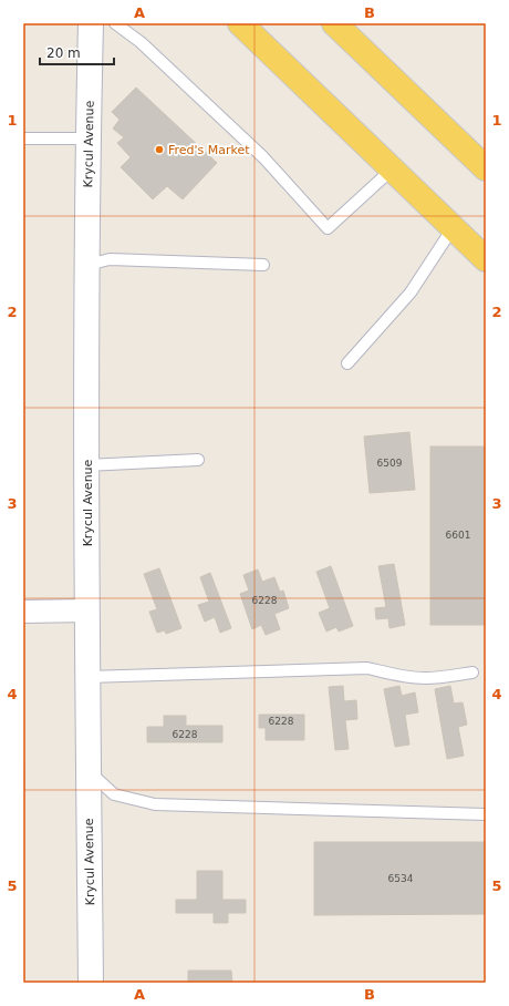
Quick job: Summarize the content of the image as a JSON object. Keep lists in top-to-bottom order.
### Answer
{
  "streets": {
    "street": ["Krycul Avenue"]
  },
  "places": ["Fred's Market"],
  "house_numbers": [
    "6509",
    "6601",
    "6228",
    "6228",
    "6228",
    "6534"
  ],
  "scale_bar": "20 m",
  "grid": {
    "columns": ["A", "B"],
    "rows": [
      "1",
      "2",
      "3",
      "4",
      "5"
    ]
  }
}
